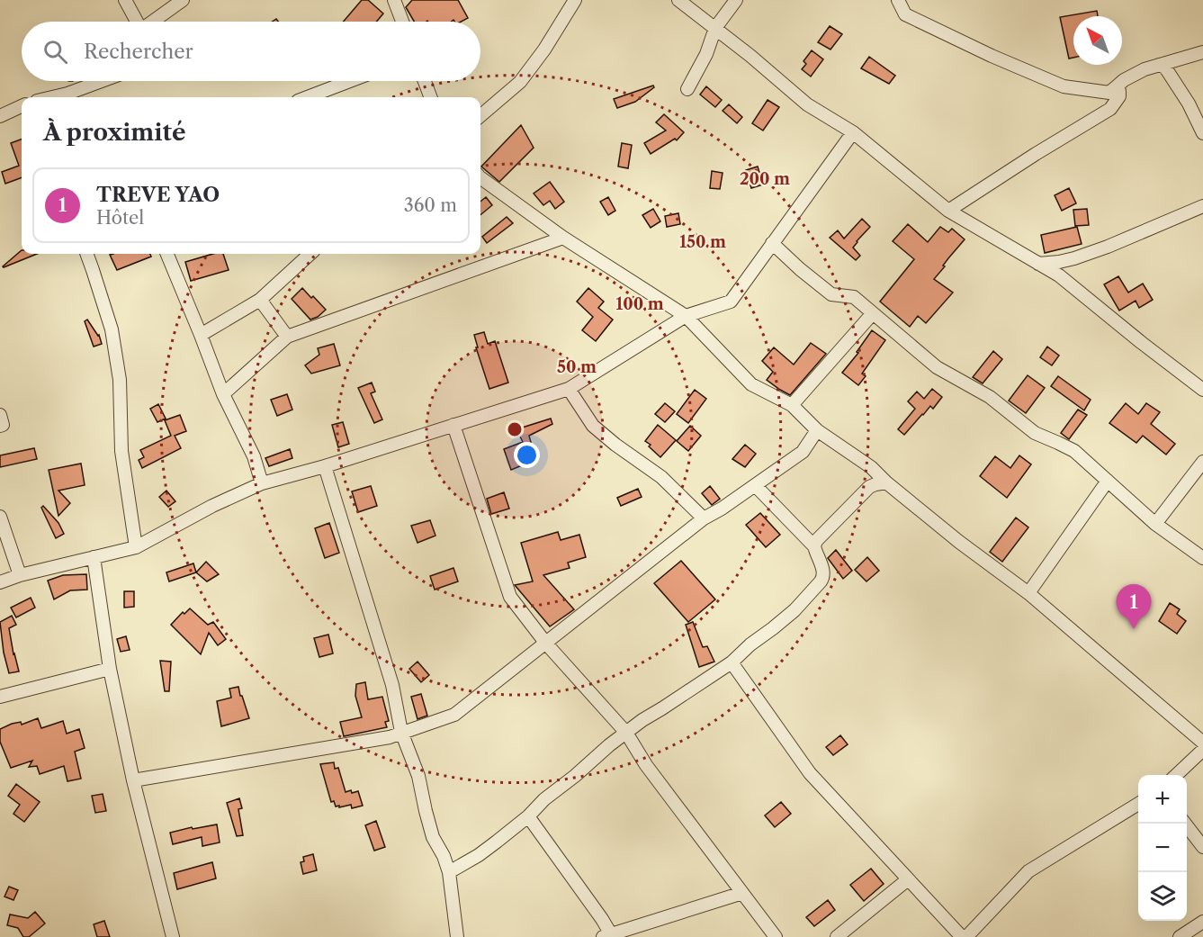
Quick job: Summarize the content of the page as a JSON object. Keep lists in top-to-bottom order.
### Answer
{
  "north": "top left",
  "page": {
    "search": "Rechercher",
    "heading": "À proximité",
    "list": [
      {
        "mark": "1",
        "name": "TREVE YAO",
        "note": "Hôtel",
        "value": "360 m"
      }
    ],
    "pins": "1",
    "map_buttons": ["+", "−"]
  },
  "rings": [
    "200 m",
    "150 m",
    "100 m",
    "50 m"
  ]
}
